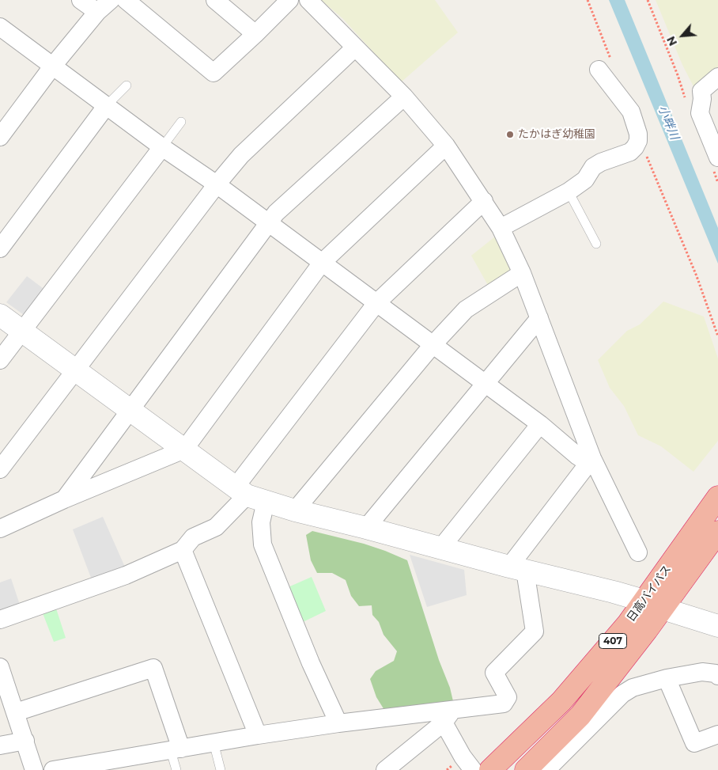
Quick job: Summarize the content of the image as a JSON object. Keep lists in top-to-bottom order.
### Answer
{
  "streets": {
    "highway": ["日高バイパス", "407"]
  },
  "water": ["小畔川"],
  "places": ["たかはぎ幼稚園"],
  "north": "bottom left"
}
